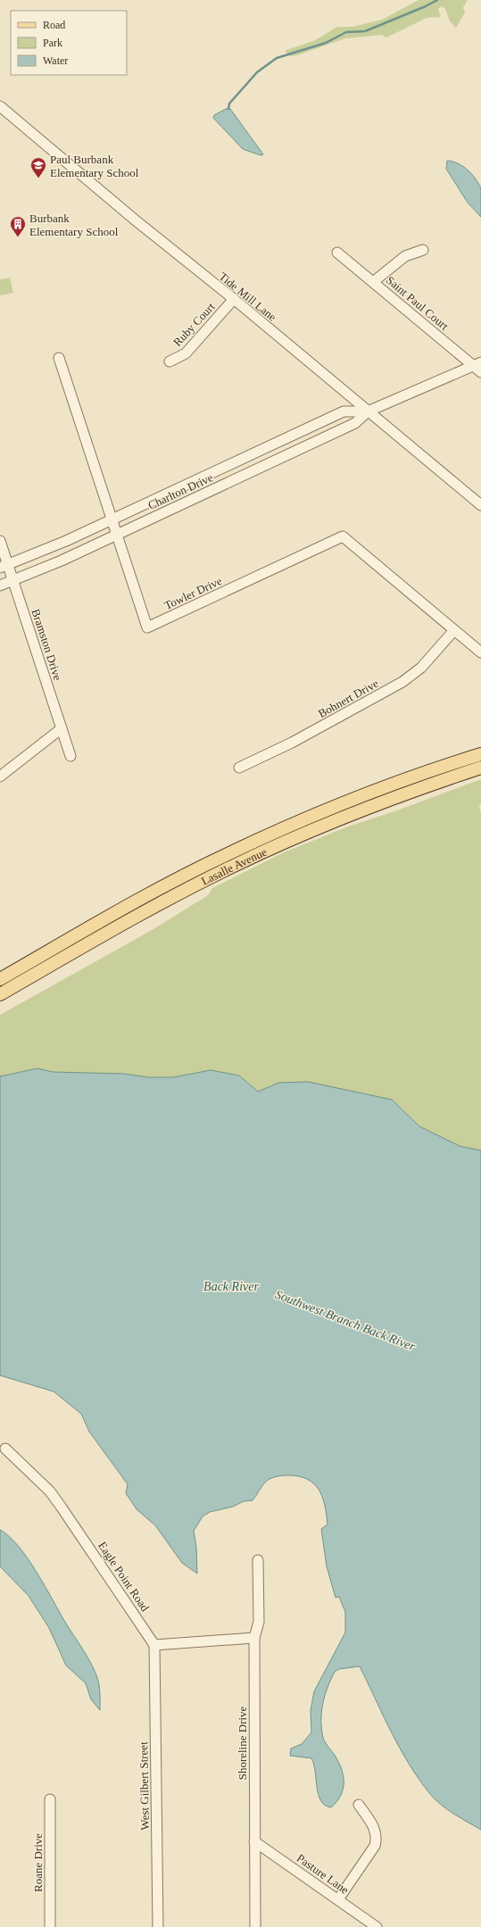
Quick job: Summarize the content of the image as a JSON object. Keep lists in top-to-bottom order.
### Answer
{
  "streets": {
    "main road": ["Lasalle Avenue"],
    "street": [
      "Tide Mill Lane",
      "Saint Paul Court",
      "Ruby Court",
      "Charlton Drive",
      "Towler Drive",
      "Bramston Drive",
      "Bohnert Drive",
      "Eagle Point Road",
      "Shoreline Drive",
      "West Gilbert Street",
      "Roane Drive",
      "Pasture Lane"
    ]
  },
  "crossings": [
    ["Tide Mill Lane", "Ruby Court"],
    ["Tide Mill Lane", "Charlton Drive"],
    ["Saint Paul Court", "Charlton Drive"],
    ["Charlton Drive", "Towler Drive"],
    ["Charlton Drive", "Bramston Drive"],
    ["Towler Drive", "Bohnert Drive"],
    ["Eagle Point Road", "West Gilbert Street"],
    ["Shoreline Drive", "Pasture Lane"]
  ],
  "water": ["Back River", "Southwest Branch Back River"],
  "places": {
    "school or university": ["Paul Burbank Elementary School"],
    "building": ["Burbank Elementary School"]
  },
  "legend": ["Road", "Park", "Water"]
}
